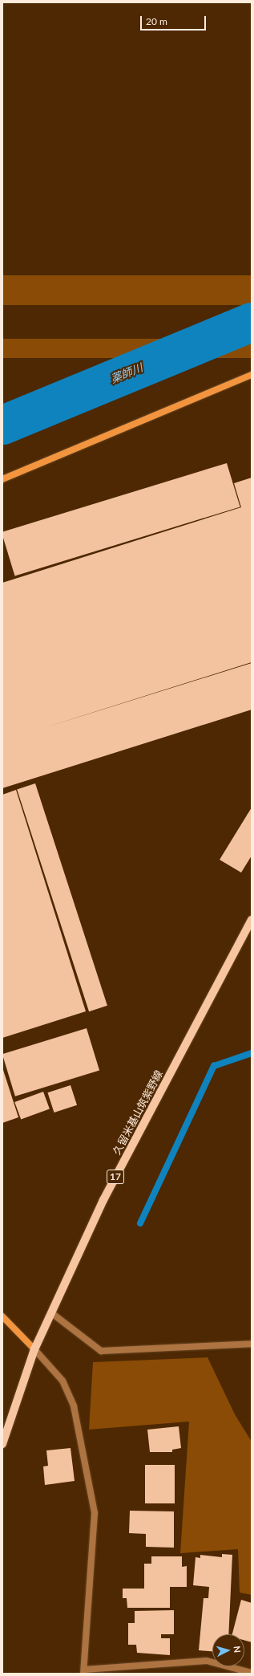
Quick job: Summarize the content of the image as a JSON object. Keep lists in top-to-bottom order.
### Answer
{
  "streets": {
    "main road": ["久留米基山筑紫野線", "17"]
  },
  "water": ["薬師川"],
  "scale_bar": "20 m",
  "north": "right"
}
